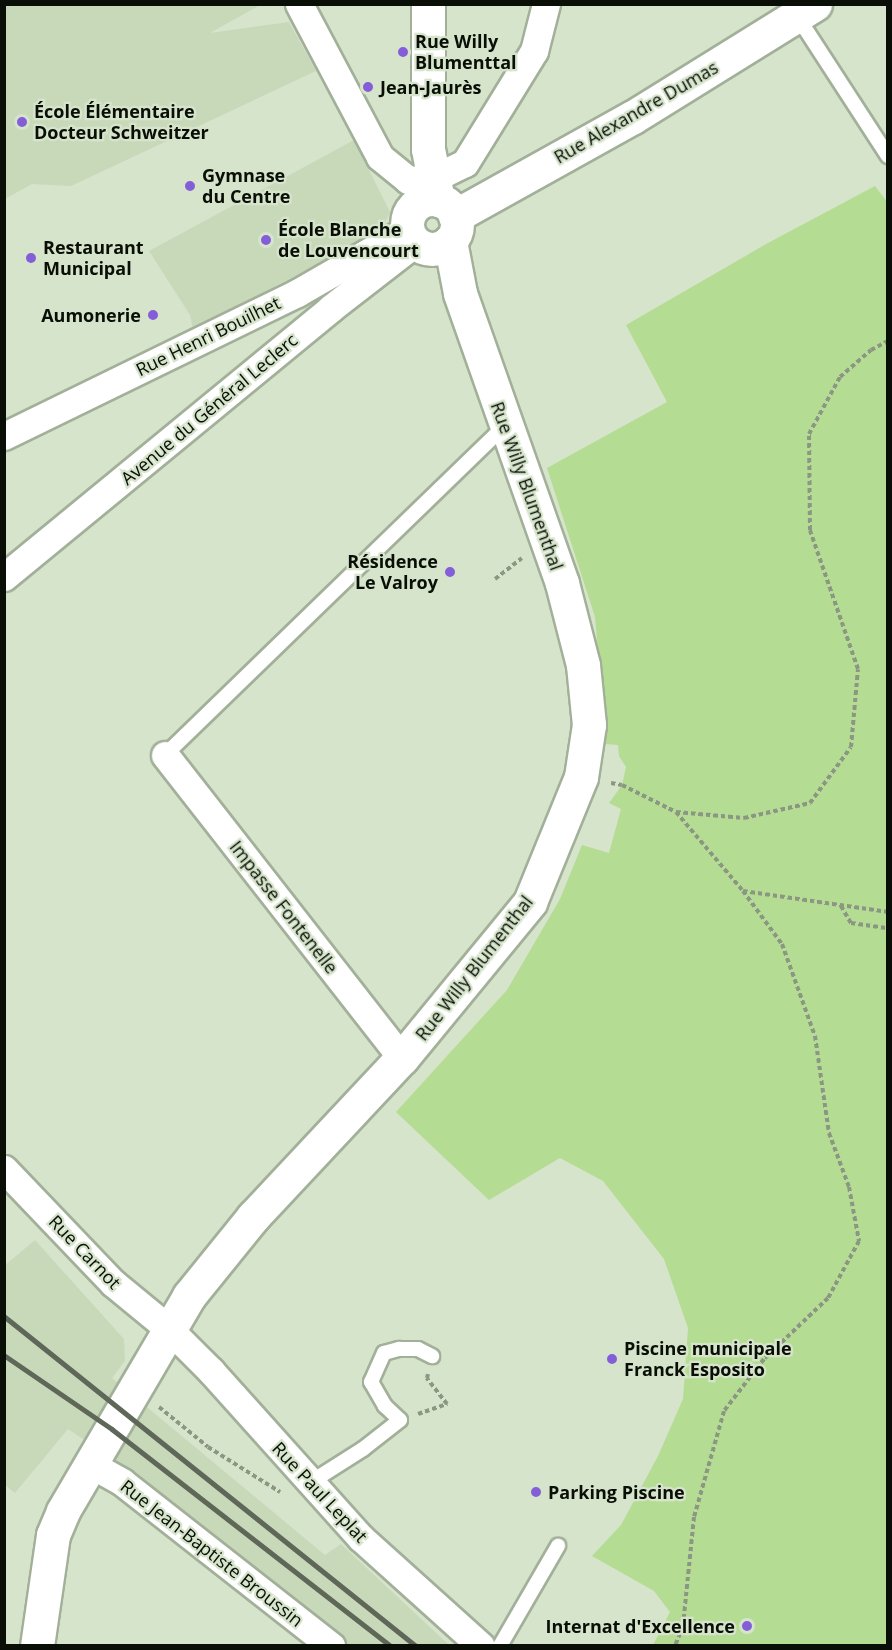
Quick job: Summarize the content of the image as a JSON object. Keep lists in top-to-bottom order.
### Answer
{
  "streets": {
    "main road": ["Rue Alexandre Dumas", "Rue Willy Blumenthal"],
    "street": [
      "Rue Henri Bouilhet",
      "Avenue du Général Leclerc",
      "Impasse Fontenelle",
      "Rue Carnot",
      "Rue Paul Leplat",
      "Rue Jean-Baptiste Broussin"
    ]
  },
  "crossings": [
    ["Rue Alexandre Dumas", "Rue Henri Bouilhet"],
    ["Rue Alexandre Dumas", "Avenue du Général Leclerc"],
    ["Rue Alexandre Dumas", "Rue Willy Blumenthal"],
    ["Rue Henri Bouilhet", "Avenue du Général Leclerc"],
    ["Rue Henri Bouilhet", "Rue Willy Blumenthal"],
    ["Avenue du Général Leclerc", "Rue Willy Blumenthal"],
    ["Rue Willy Blumenthal", "Impasse Fontenelle"],
    ["Rue Willy Blumenthal", "Rue Carnot"],
    ["Rue Willy Blumenthal", "Rue Paul Leplat"],
    ["Rue Willy Blumenthal", "Rue Jean-Baptiste Broussin"],
    ["Rue Carnot", "Rue Paul Leplat"]
  ],
  "places": [
    "Rue Willy Blumenttal",
    "Jean-Jaurès",
    "École Élémentaire Docteur Schweitzer",
    "Gymnase du Centre",
    "École Blanche de Louvencourt",
    "Restaurant Municipal",
    "Aumonerie",
    "Résidence Le Valroy",
    "Piscine municipale Franck Esposito",
    "Parking Piscine",
    "Internat d'Excellence"
  ]
}
